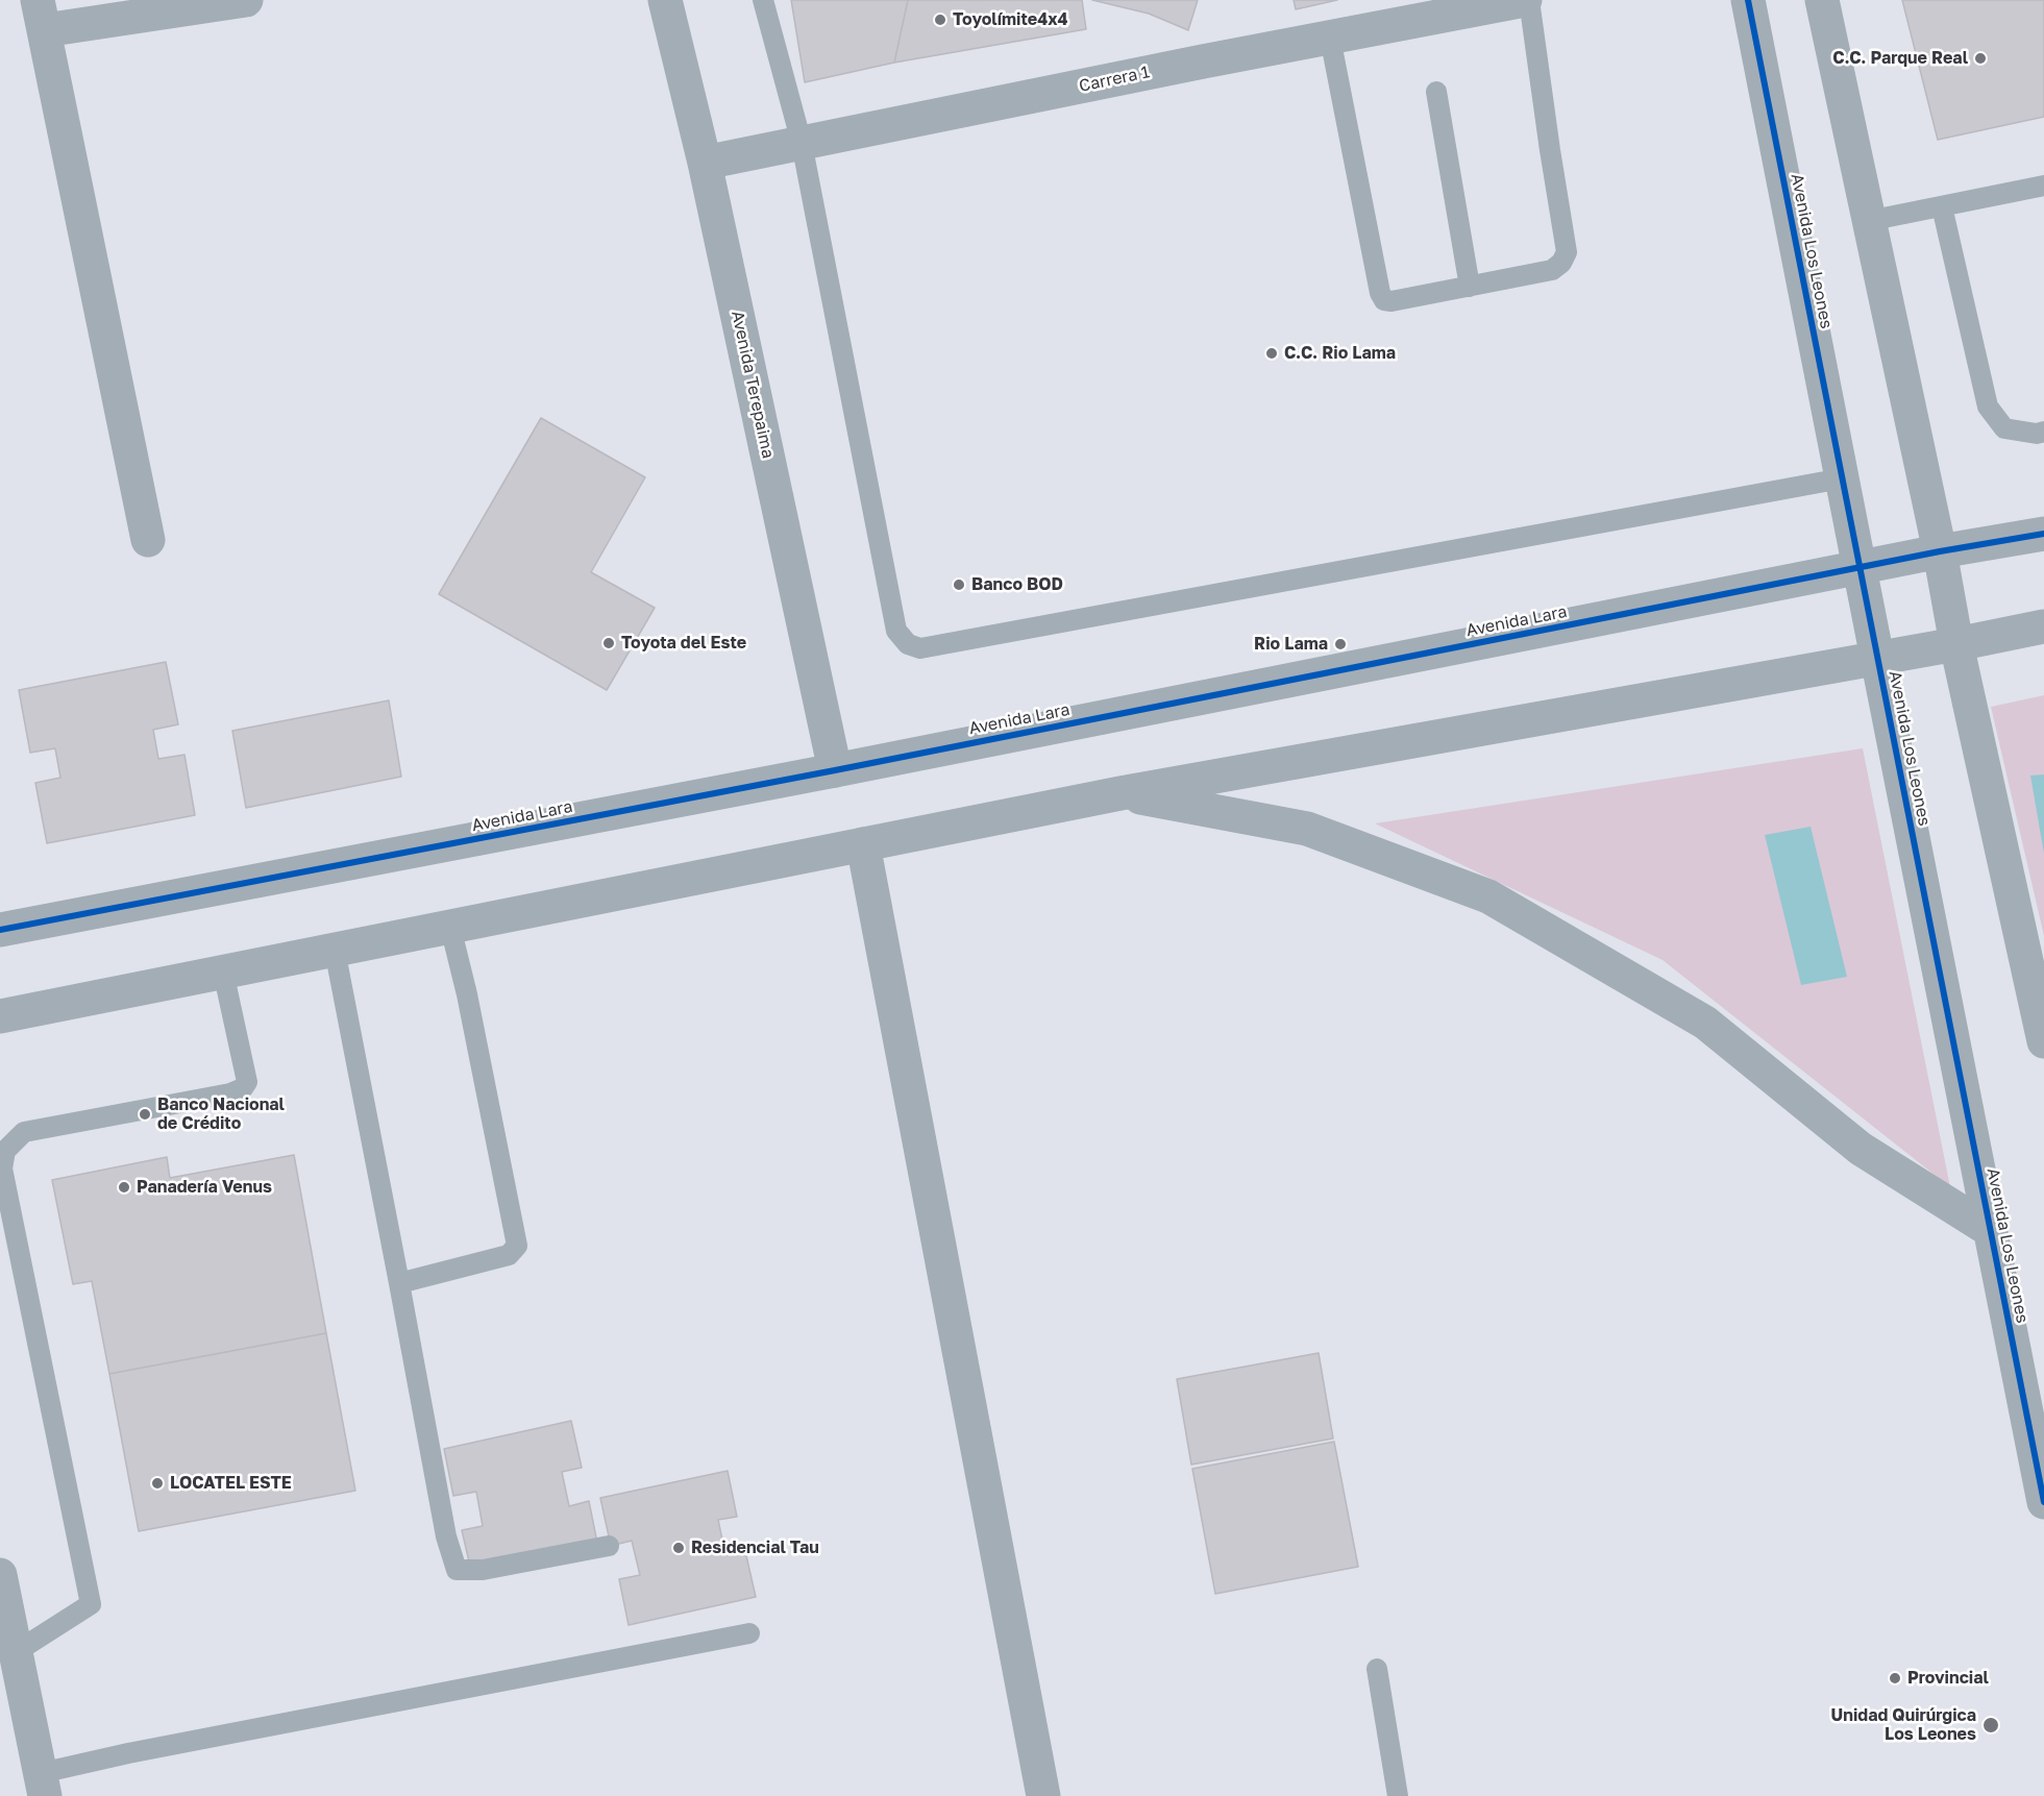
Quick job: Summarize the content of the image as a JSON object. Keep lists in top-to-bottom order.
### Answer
{
  "streets": {
    "street": [
      "Carrera 1",
      "Avenida Los Leones",
      "Avenida Terepaima",
      "Avenida Lara"
    ]
  },
  "crossings": [
    ["Carrera 1", "Avenida Terepaima"],
    ["Avenida Los Leones", "Avenida Lara"],
    ["Avenida Terepaima", "Avenida Lara"]
  ],
  "places": [
    "Toyolímite4x4",
    "C.C. Parque Real",
    "C.C. Rio Lama",
    "Banco BOD",
    "Toyota del Este",
    "Rio Lama",
    "Banco Nacional de Crédito",
    "Panadería Venus",
    "LOCATEL ESTE",
    "Residencial Tau",
    "Provincial",
    "Unidad Quirúrgica Los Leones"
  ]
}
